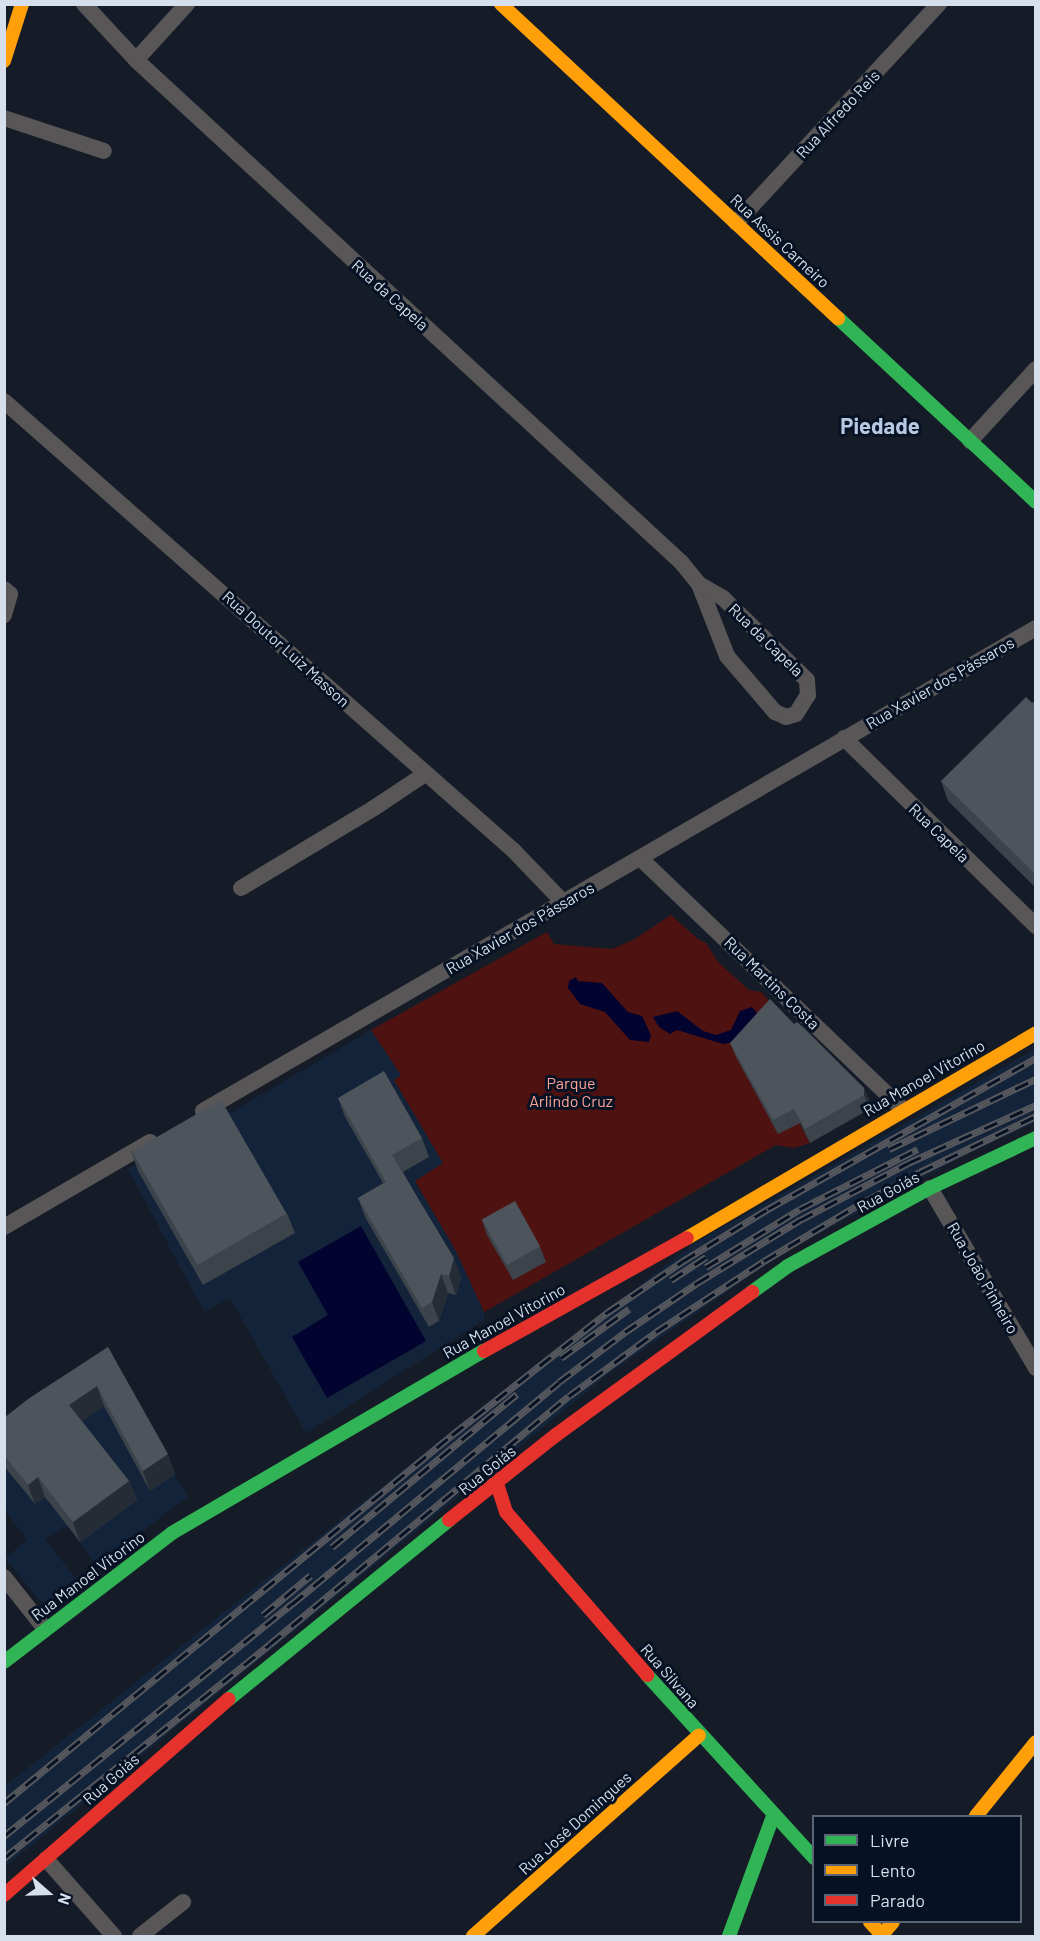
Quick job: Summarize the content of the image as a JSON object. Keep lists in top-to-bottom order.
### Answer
{
  "streets": {
    "main road": [
      "Rua Assis Carneiro",
      "Rua Manoel Vitorino",
      "Rua Goiás",
      "Rua Silvana",
      "Rua José Domingues"
    ],
    "street": [
      "Rua Alfredo Reis",
      "Rua da Capela",
      "Rua Doutor Luiz Masson",
      "Rua Xavier dos Pássaros",
      "Rua Capela",
      "Rua Martins Costa",
      "Rua João Pinheiro"
    ]
  },
  "crossings": [
    ["Rua Alfredo Reis", "Rua Assis Carneiro"],
    ["Rua Doutor Luiz Masson", "Rua Xavier dos Pássaros"],
    ["Rua Xavier dos Pássaros", "Rua Capela"],
    ["Rua Xavier dos Pássaros", "Rua Martins Costa"],
    ["Rua Martins Costa", "Rua Manoel Vitorino"],
    ["Rua Goiás", "Rua João Pinheiro"],
    ["Rua Goiás", "Rua Silvana"],
    ["Rua Silvana", "Rua José Domingues"]
  ],
  "districts": ["Piedade"],
  "parks": ["Parque Arlindo Cruz"],
  "legend": ["Livre", "Lento", "Parado"],
  "north": "right"
}
